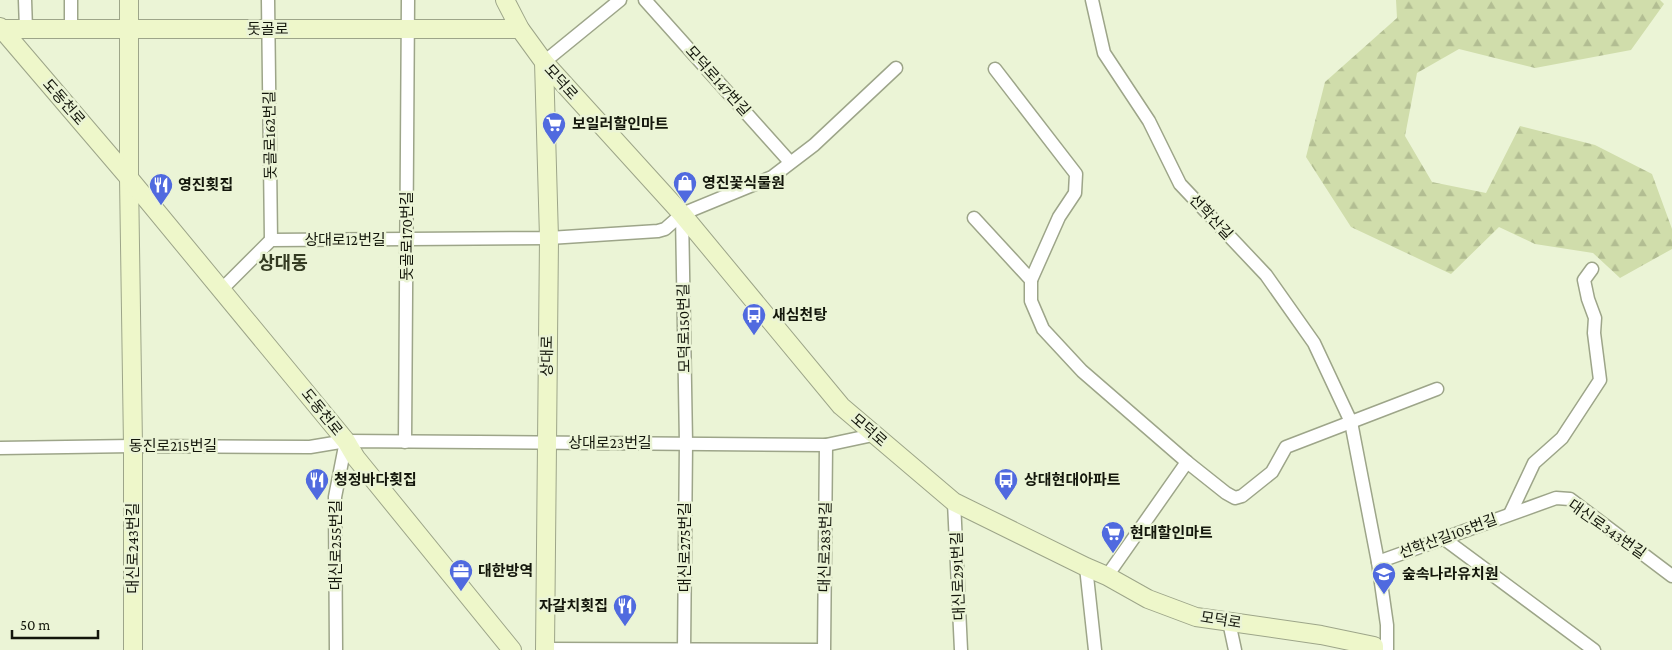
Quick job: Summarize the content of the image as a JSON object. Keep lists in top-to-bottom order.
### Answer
{
  "streets": {
    "street": [
      "돗골로",
      "모덕로147번길",
      "모덕로",
      "도동천로",
      "돗골로162번길",
      "선학산길",
      "돗골로170번길",
      "상대로12번길",
      "모덕로150번길",
      "상대로",
      "상대로23번길",
      "동진로215번길",
      "대신로343번길",
      "선학산길105번길",
      "대신로255번길",
      "대신로275번길",
      "대신로283번길",
      "대신로243번길",
      "대신로291번길"
    ]
  },
  "crossings": [
    ["돗골로", "모덕로"],
    ["돗골로", "도동천로"],
    ["돗골로", "돗골로162번길"],
    ["돗골로", "돗골로170번길"],
    ["모덕로", "선학산길"],
    ["모덕로", "상대로12번길"],
    ["모덕로", "모덕로150번길"],
    ["모덕로", "상대로"],
    ["모덕로", "상대로23번길"],
    ["모덕로", "대신로291번길"],
    ["도동천로", "상대로23번길"],
    ["도동천로", "동진로215번길"],
    ["도동천로", "대신로255번길"],
    ["돗골로162번길", "상대로12번길"],
    ["선학산길", "선학산길105번길"],
    ["돗골로170번길", "상대로12번길"],
    ["돗골로170번길", "상대로23번길"],
    ["상대로12번길", "모덕로150번길"],
    ["상대로12번길", "상대로"],
    ["모덕로150번길", "상대로23번길"],
    ["모덕로150번길", "대신로275번길"],
    ["상대로", "상대로23번길"],
    ["상대로23번길", "동진로215번길"],
    ["상대로23번길", "대신로255번길"],
    ["상대로23번길", "대신로275번길"],
    ["상대로23번길", "대신로283번길"],
    ["동진로215번길", "대신로255번길"],
    ["동진로215번길", "대신로243번길"],
    ["대신로343번길", "선학산길105번길"]
  ],
  "districts": ["상대동"],
  "places": {
    "supermarket": ["보일러할인마트", "현대할인마트"],
    "shop": ["영진꽃식물원"],
    "restaurant": ["영진횟집", "청정바다횟집", "자갈치횟집"],
    "bus stop": ["새심천탕", "상대현대아파트"],
    "office": ["대한방역"],
    "school or university": ["숲속나라유치원"]
  },
  "scale_bar": "50 m"
}
